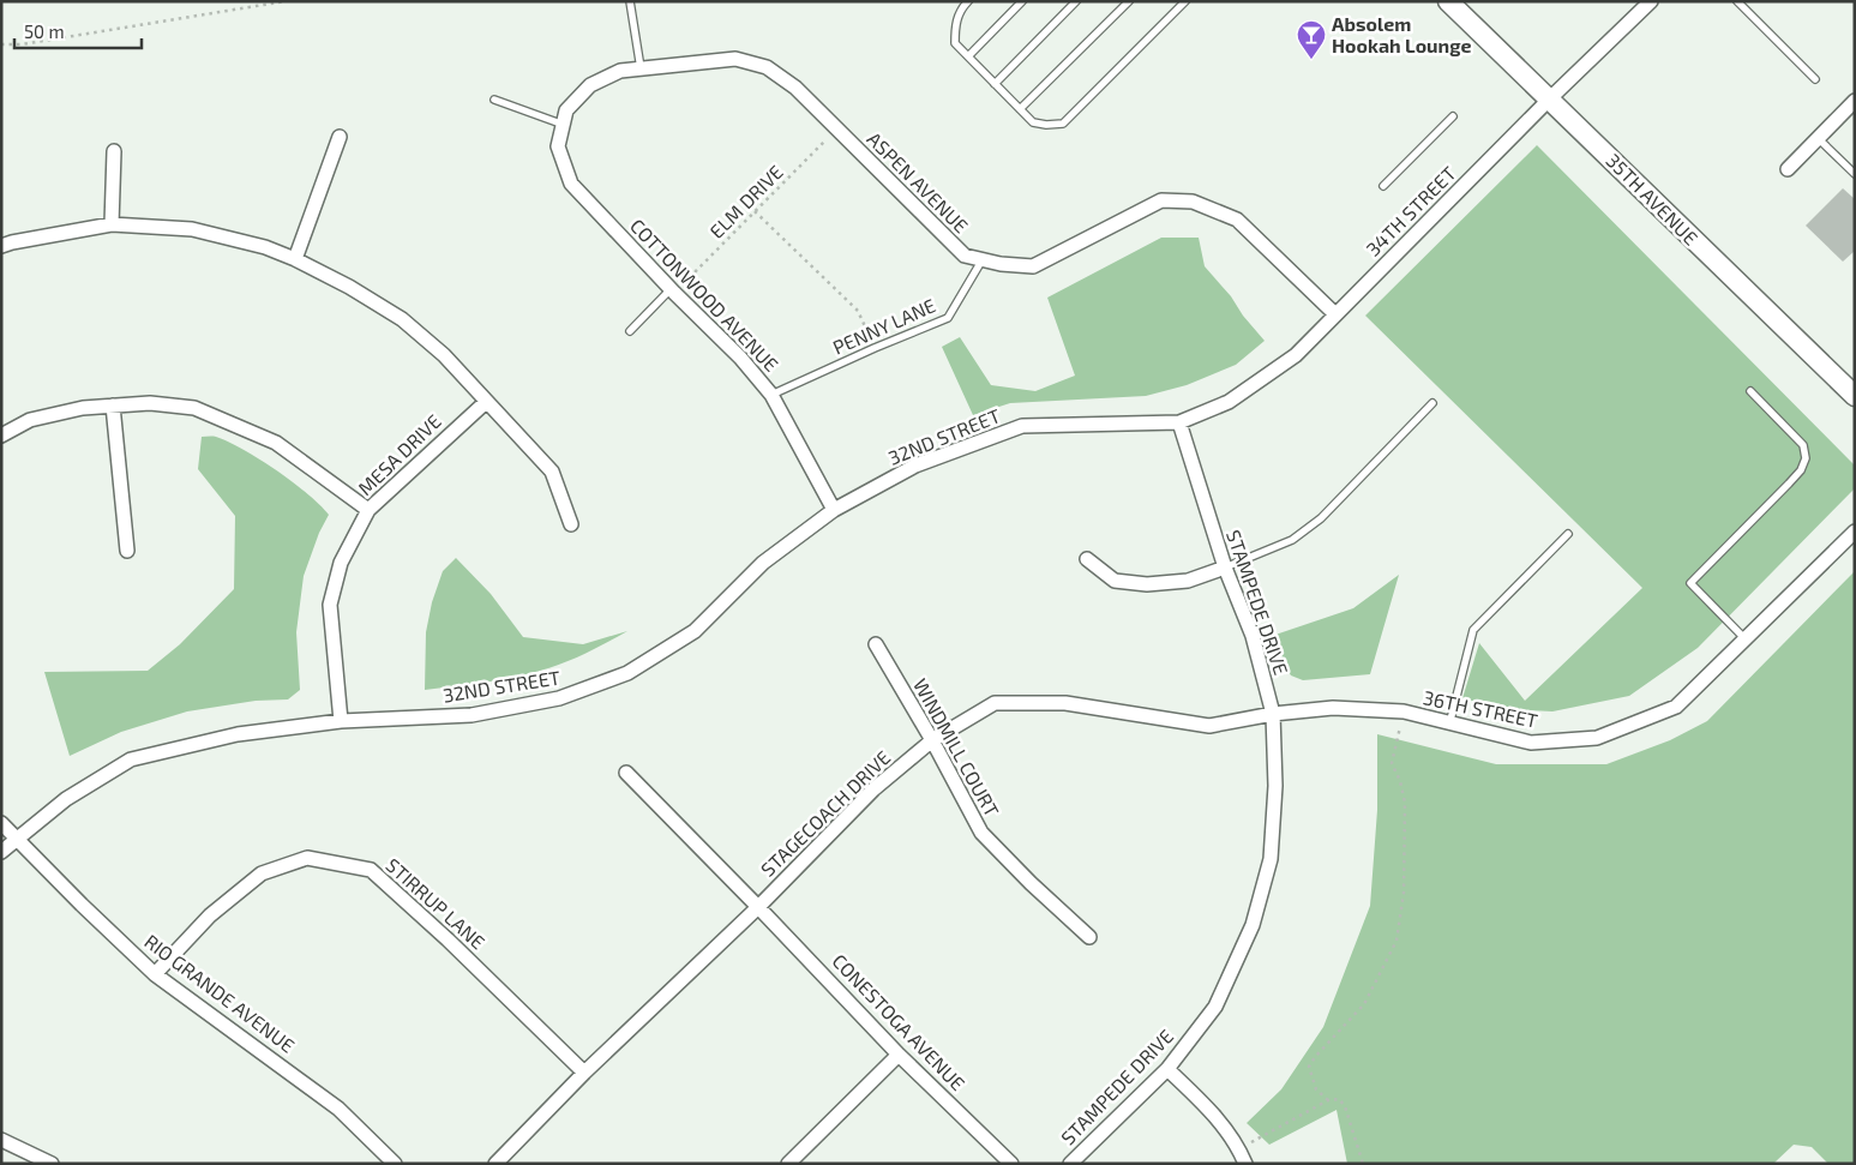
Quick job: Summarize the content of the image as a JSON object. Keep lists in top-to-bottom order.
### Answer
{
  "streets": {
    "main road": ["35TH AVENUE"],
    "street": [
      "ASPEN AVENUE",
      "34TH STREET",
      "COTTONWOOD AVENUE",
      "32ND STREET",
      "MESA DRIVE",
      "STAMPEDE DRIVE",
      "36TH STREET",
      "WINDMILL COURT",
      "STAGECOACH DRIVE",
      "STIRRUP LANE",
      "RIO GRANDE AVENUE",
      "CONESTOGA AVENUE"
    ],
    "lane": ["PENNY LANE"],
    "path": ["ELM DRIVE"]
  },
  "crossings": [
    ["ASPEN AVENUE", "ELM DRIVE"],
    ["ASPEN AVENUE", "34TH STREET"],
    ["ASPEN AVENUE", "COTTONWOOD AVENUE"],
    ["ASPEN AVENUE", "PENNY LANE"],
    ["35TH AVENUE", "34TH STREET"],
    ["ELM DRIVE", "COTTONWOOD AVENUE"],
    ["34TH STREET", "32ND STREET"],
    ["34TH STREET", "STAMPEDE DRIVE"],
    ["COTTONWOOD AVENUE", "PENNY LANE"],
    ["COTTONWOOD AVENUE", "32ND STREET"],
    ["32ND STREET", "MESA DRIVE"],
    ["32ND STREET", "STAMPEDE DRIVE"],
    ["32ND STREET", "RIO GRANDE AVENUE"],
    ["STAMPEDE DRIVE", "36TH STREET"],
    ["STAMPEDE DRIVE", "STAGECOACH DRIVE"],
    ["36TH STREET", "STAGECOACH DRIVE"],
    ["WINDMILL COURT", "STAGECOACH DRIVE"],
    ["STAGECOACH DRIVE", "STIRRUP LANE"],
    ["STAGECOACH DRIVE", "CONESTOGA AVENUE"],
    ["STIRRUP LANE", "RIO GRANDE AVENUE"]
  ],
  "places": {
    "bar": ["Absolem Hookah Lounge"]
  },
  "scale_bar": "50 m"
}
